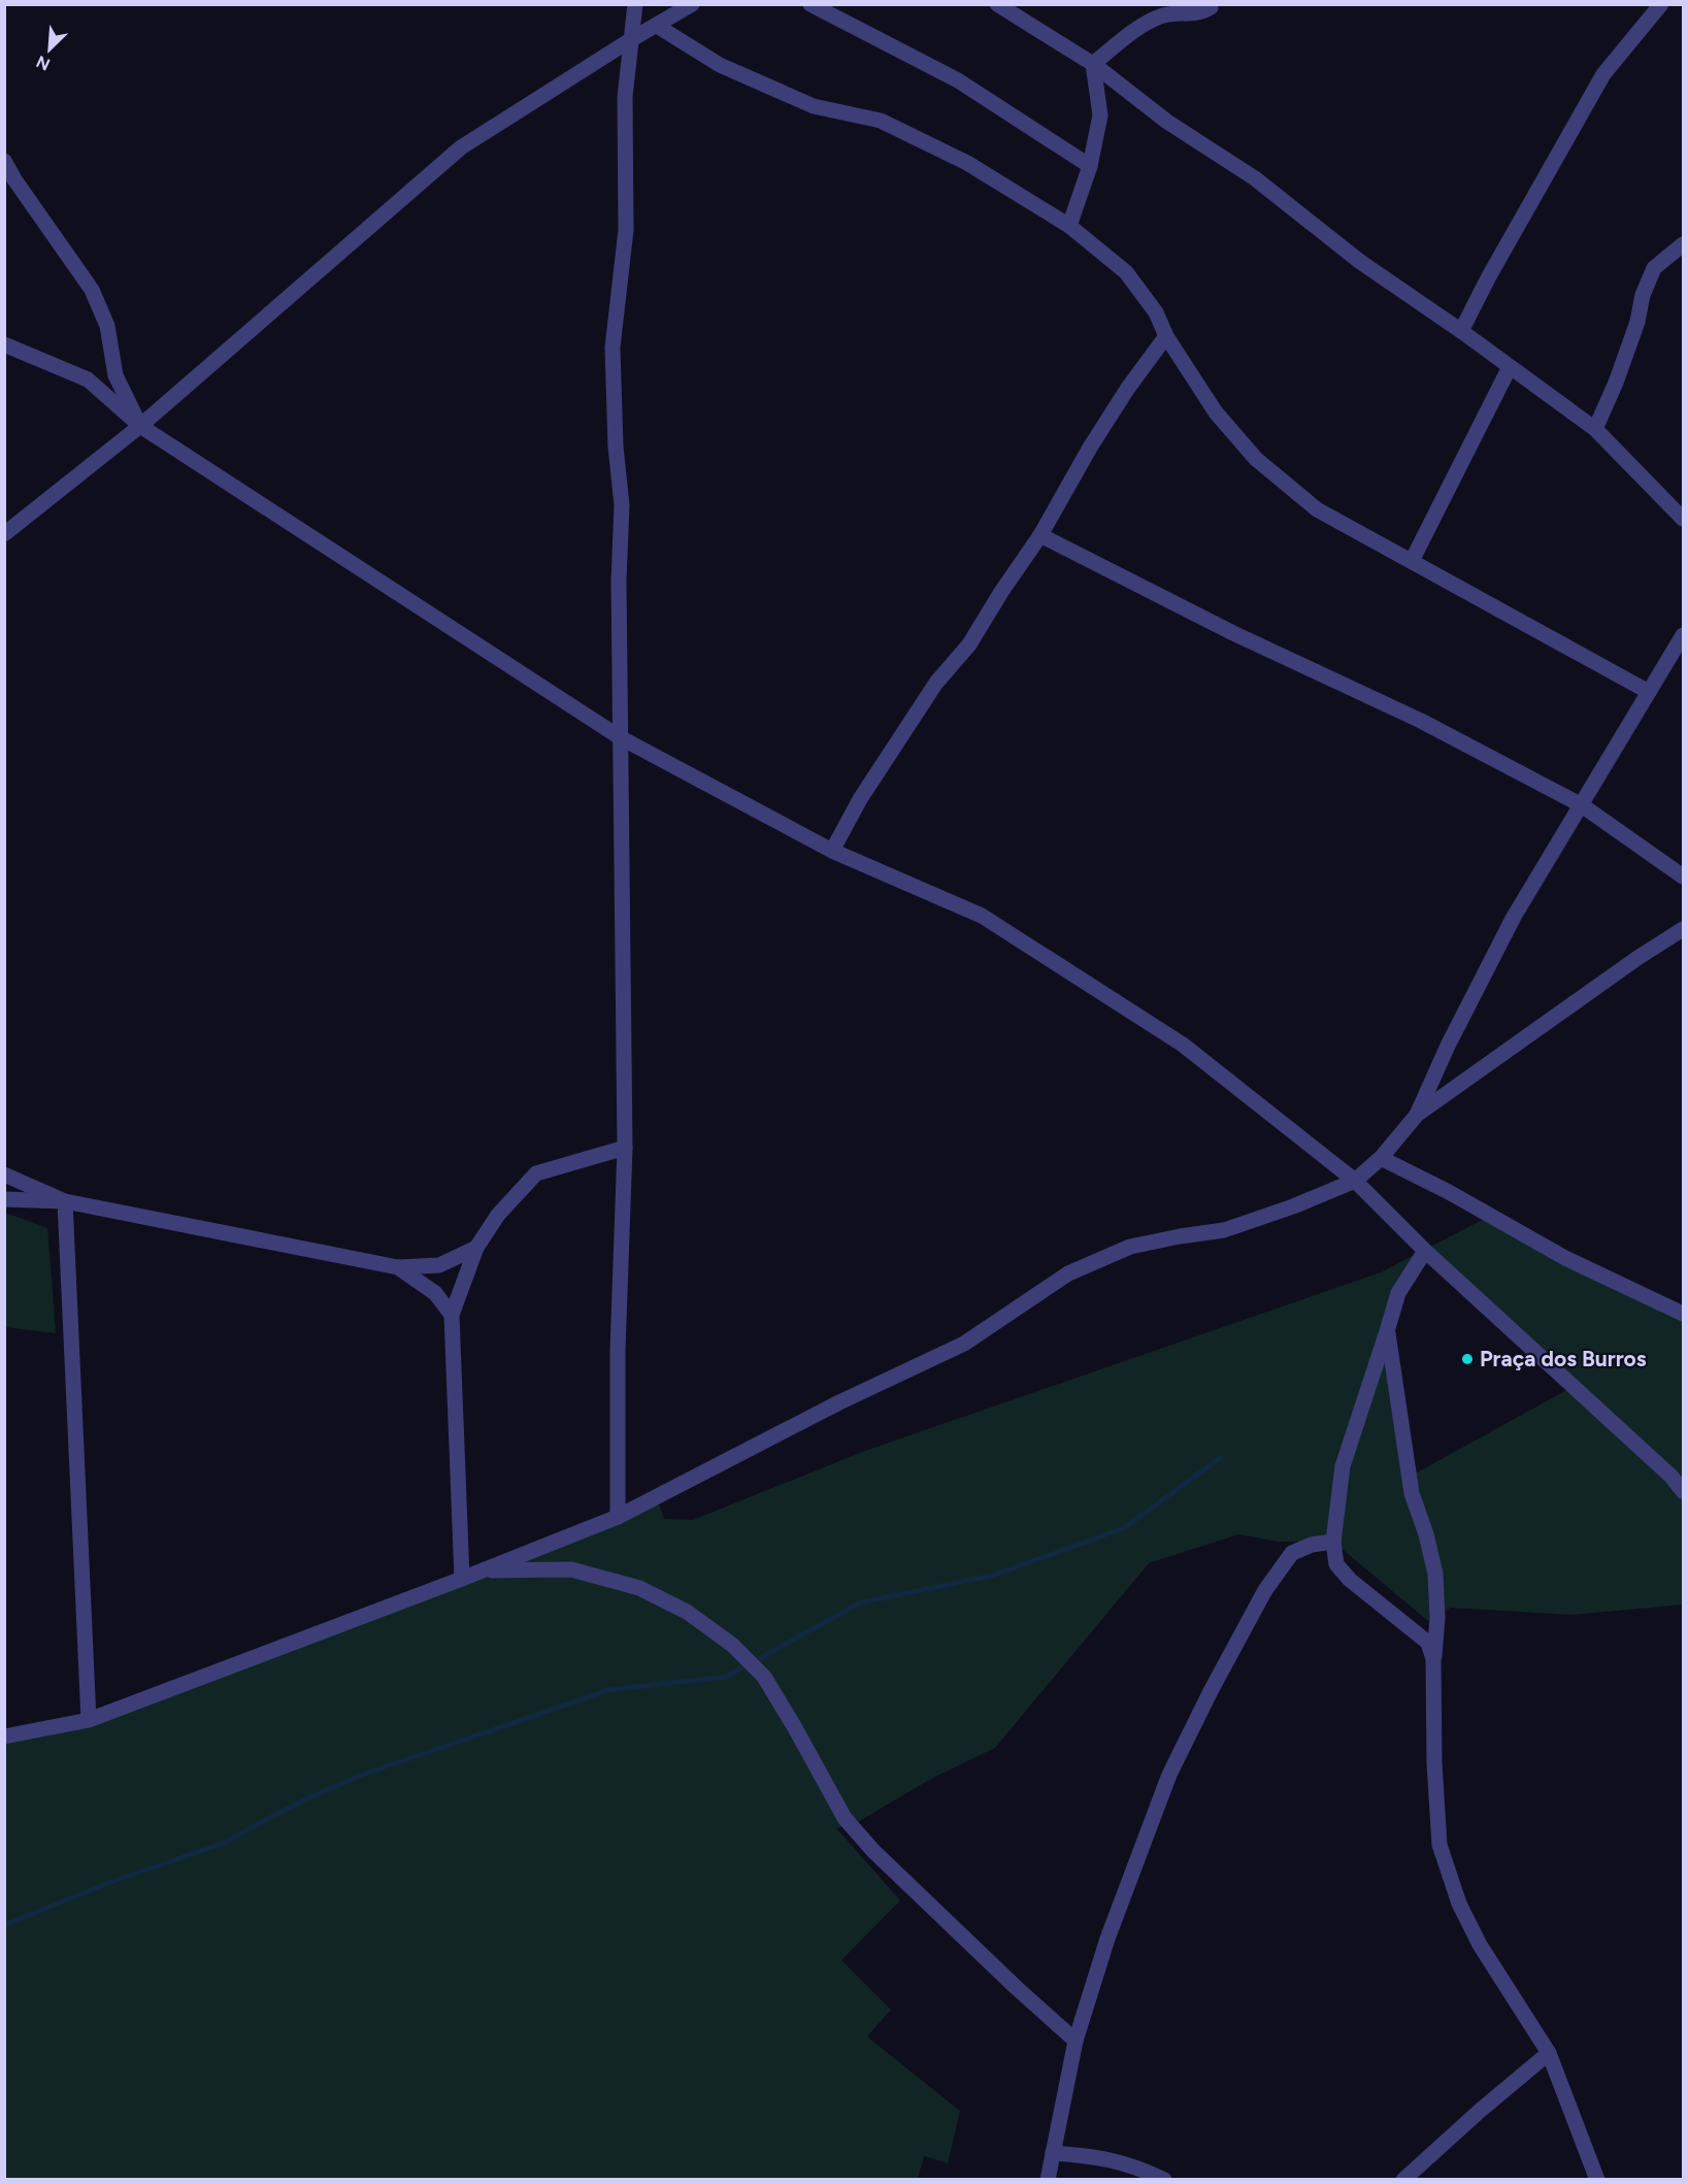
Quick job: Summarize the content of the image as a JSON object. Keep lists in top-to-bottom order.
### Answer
{
  "places": ["Praça dos Burros"],
  "north": "bottom left"
}
